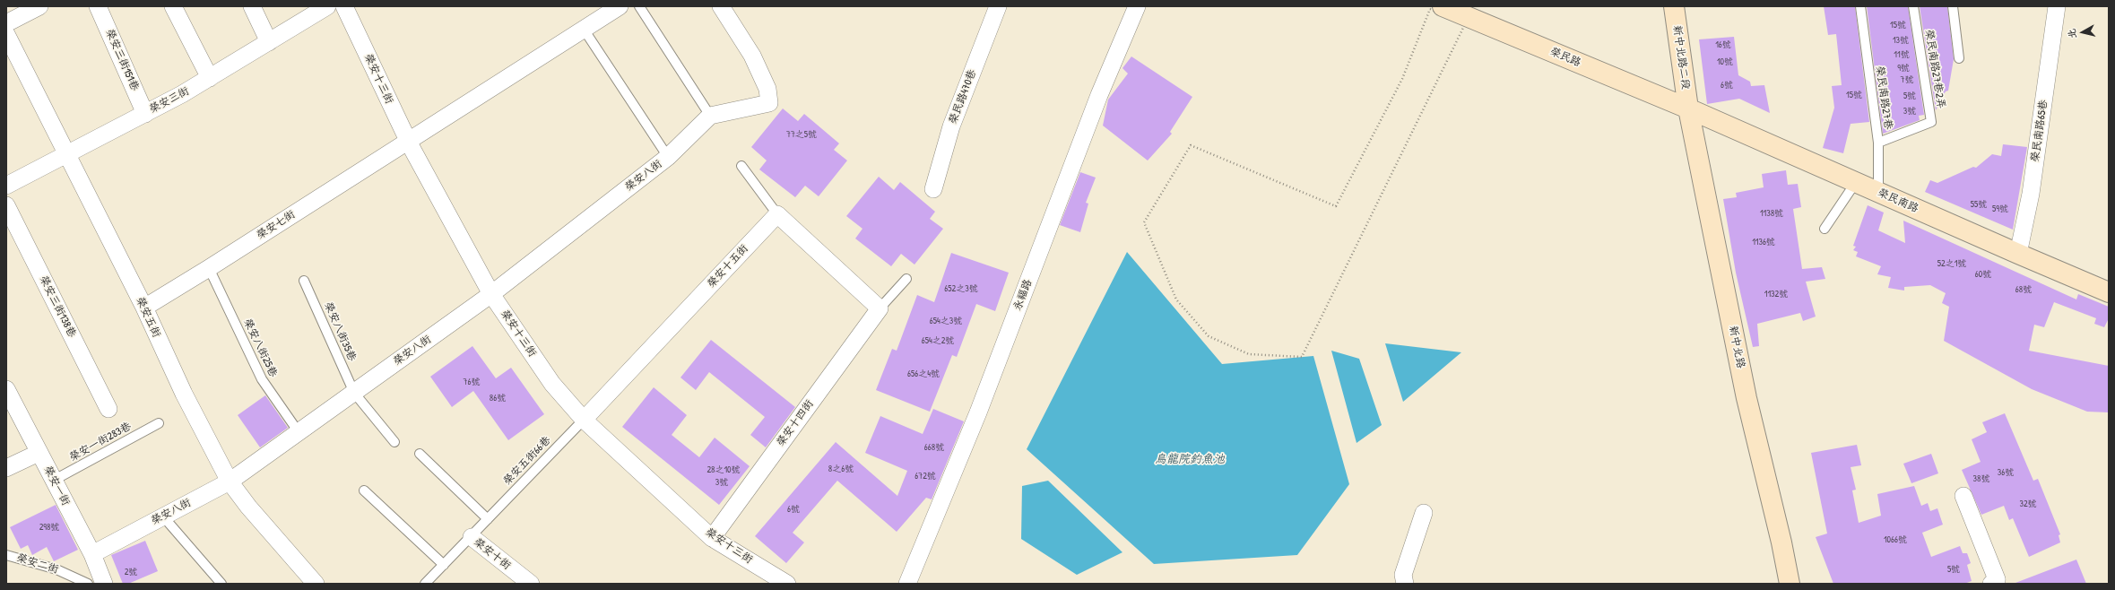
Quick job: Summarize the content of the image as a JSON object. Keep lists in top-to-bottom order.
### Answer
{
  "streets": {
    "street": [
      "榮民路",
      "新中北路二段",
      "榮安三街151巷",
      "榮安十三街",
      "榮民路470巷",
      "榮安三街",
      "榮民南路65巷",
      "榮安八街",
      "榮民南路",
      "榮安七街",
      "榮安十五街",
      "永福路",
      "榮安三街138巷",
      "榮安五街",
      "新中北路",
      "榮安十四街",
      "榮安一街",
      "榮安十街"
    ],
    "lane": [
      "榮民南路27巷2弄",
      "榮民南路27巷",
      "榮安八街35巷",
      "榮安八街25巷",
      "榮安一街283巷",
      "榮安五街66巷",
      "榮安二街"
    ]
  },
  "crossings": [
    ["榮民路", "新中北路二段"],
    ["榮民路", "榮民南路"],
    ["榮民路", "新中北路"],
    ["新中北路二段", "榮民南路"],
    ["新中北路二段", "新中北路"],
    ["榮安三街151巷", "榮安三街"],
    ["榮民南路27巷2弄", "榮民南路27巷"],
    ["榮安十三街", "榮安八街"],
    ["榮安十三街", "榮安七街"],
    ["榮安十三街", "榮安十五街"],
    ["榮安十三街", "榮安十四街"],
    ["榮安十三街", "榮安五街66巷"],
    ["榮民南路27巷", "榮民南路"],
    ["榮安三街", "榮安五街"],
    ["榮民南路65巷", "榮民南路"],
    ["榮安八街", "榮安五街"],
    ["榮安八街", "榮安八街35巷"],
    ["榮安八街", "榮安八街25巷"],
    ["榮安八街", "榮安一街"],
    ["榮民南路", "新中北路"],
    ["榮安七街", "榮安五街"],
    ["榮安七街", "榮安八街25巷"],
    ["榮安十五街", "榮安五街66巷"],
    ["榮安一街283巷", "榮安一街"],
    ["榮安五街66巷", "榮安十街"]
  ],
  "water": ["烏龍院釣魚池"],
  "house_numbers": [
    "15號",
    "13號",
    "16號",
    "11號",
    "10號",
    "9號",
    "7號",
    "6號",
    "15號",
    "5號",
    "3號",
    "77之5號",
    "55號",
    "59號",
    "1138號",
    "1136號",
    "52之1號",
    "60號",
    "652之3號",
    "68號",
    "1132號",
    "654之3號",
    "654之2號",
    "656之4號",
    "76號",
    "86號",
    "668號",
    "8之6號",
    "28之10號",
    "36號",
    "672號",
    "38號",
    "3號",
    "32號",
    "6號",
    "298號",
    "1066號",
    "5號",
    "2號"
  ],
  "north": "left"
}
